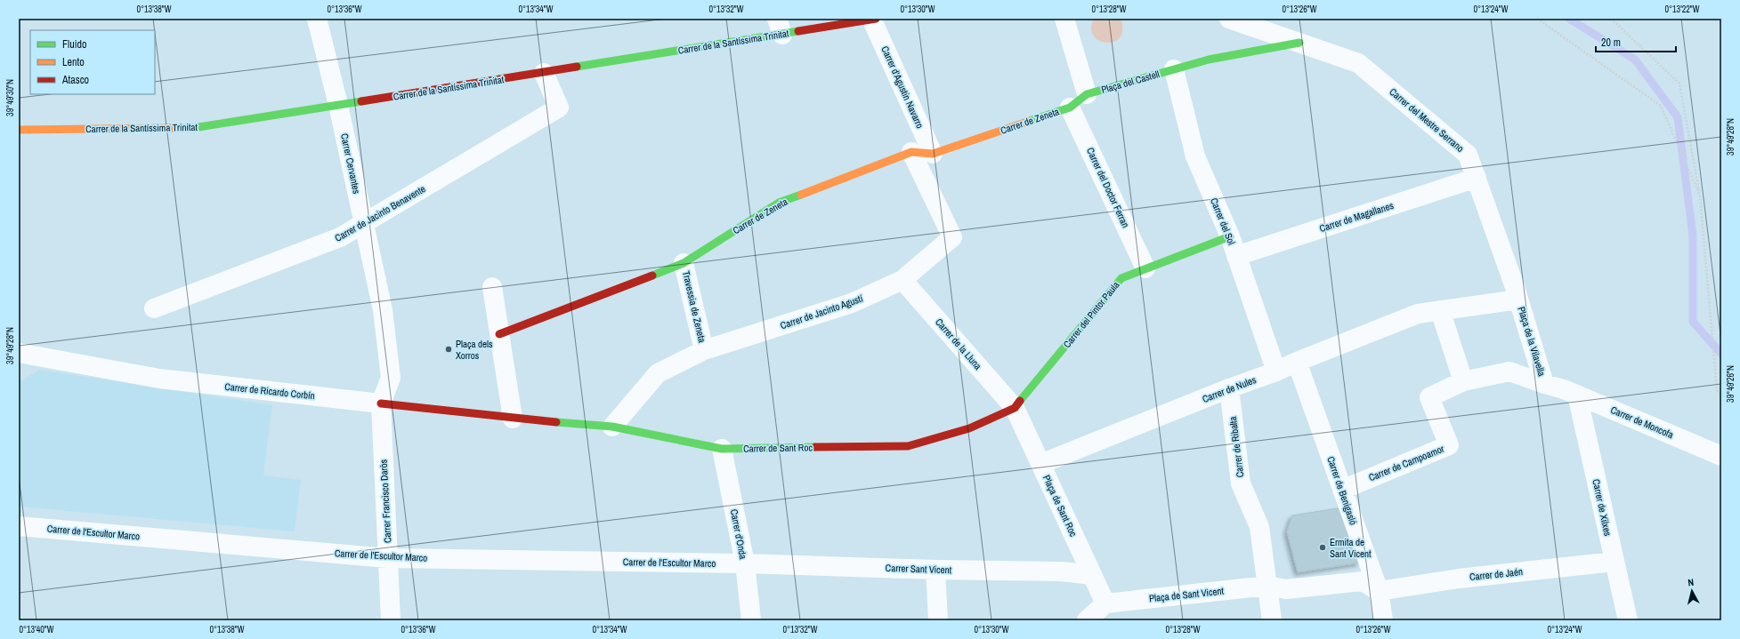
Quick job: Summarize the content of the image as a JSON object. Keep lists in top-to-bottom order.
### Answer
{
  "streets": {
    "street": [
      "Carrer de la Santíssima Trinitat",
      "Plaça del Castell",
      "Carrer d'Agustín Navarro",
      "Carrer del Mestre Serrano",
      "Carrer de Zeneta",
      "Carrer Cervantes",
      "Carrer del Doctor Ferran",
      "Carrer de Jacinto Benavente",
      "Carrer de Magallanes",
      "Carrer del Sol",
      "Travessia de Zeneta",
      "Carrer de Jacinto Agustí",
      "Carrer del Pintor Paula",
      "Plaça de la Vilavella",
      "Carrer de la Lluna",
      "Carrer de Nules",
      "Carrer de Ricardo Corbín",
      "Carrer de Moncofa",
      "Carrer de Ribalta",
      "Carrer de Sant Roc",
      "Carrer de Campoamor",
      "Carrer de Benigasló",
      "Carrer Francisco Daròs",
      "Plaça de Sant Roc",
      "Carrer de Xilxes",
      "Carrer de l'Escultor Marco",
      "Carrer d'Onda",
      "Carrer Sant Vicent",
      "Carrer de Jaén",
      "Plaça de Sant Vicent"
    ]
  },
  "crossings": [
    ["Carrer de la Santíssima Trinitat", "Carrer d'Agustín Navarro"],
    ["Carrer de la Santíssima Trinitat", "Carrer Cervantes"],
    ["Carrer de la Santíssima Trinitat", "Carrer de Jacinto Benavente"],
    ["Plaça del Castell", "Carrer del Mestre Serrano"],
    ["Plaça del Castell", "Carrer de Zeneta"],
    ["Plaça del Castell", "Carrer del Doctor Ferran"],
    ["Plaça del Castell", "Carrer del Sol"],
    ["Carrer d'Agustín Navarro", "Carrer de Zeneta"],
    ["Carrer del Mestre Serrano", "Carrer de Magallanes"],
    ["Carrer del Mestre Serrano", "Carrer del Sol"],
    ["Carrer del Mestre Serrano", "Plaça de la Vilavella"],
    ["Carrer de Zeneta", "Carrer del Doctor Ferran"],
    ["Carrer de Zeneta", "Travessia de Zeneta"],
    ["Carrer de Zeneta", "Carrer de Jacinto Agustí"],
    ["Carrer Cervantes", "Carrer de Jacinto Benavente"],
    ["Carrer Cervantes", "Carrer de Ricardo Corbín"],
    ["Carrer Cervantes", "Carrer Francisco Daròs"],
    ["Carrer del Doctor Ferran", "Carrer del Pintor Paula"],
    ["Carrer de Magallanes", "Carrer del Sol"],
    ["Carrer del Sol", "Carrer del Pintor Paula"],
    ["Carrer del Sol", "Carrer de Nules"],
    ["Travessia de Zeneta", "Carrer de Jacinto Agustí"],
    ["Carrer de Jacinto Agustí", "Carrer de la Lluna"],
    ["Carrer de Jacinto Agustí", "Carrer de Sant Roc"],
    ["Carrer del Pintor Paula", "Carrer de la Lluna"],
    ["Carrer del Pintor Paula", "Carrer de Sant Roc"],
    ["Carrer del Pintor Paula", "Plaça de Sant Roc"],
    ["Plaça de la Vilavella", "Carrer de Nules"],
    ["Plaça de la Vilavella", "Carrer de Moncofa"],
    ["Plaça de la Vilavella", "Carrer de Campoamor"],
    ["Plaça de la Vilavella", "Carrer de Xilxes"],
    ["Carrer de la Lluna", "Carrer de Sant Roc"],
    ["Carrer de la Lluna", "Plaça de Sant Roc"],
    ["Carrer de Nules", "Carrer de Ribalta"],
    ["Carrer de Nules", "Carrer de Benigasló"],
    ["Carrer de Nules", "Plaça de Sant Roc"],
    ["Carrer de Ricardo Corbín", "Carrer Francisco Daròs"],
    ["Carrer de Moncofa", "Carrer de Xilxes"],
    ["Carrer de Ribalta", "Plaça de Sant Vicent"],
    ["Carrer de Sant Roc", "Plaça de Sant Roc"],
    ["Carrer de Sant Roc", "Carrer d'Onda"],
    ["Carrer de Campoamor", "Carrer de Benigasló"],
    ["Carrer de Benigasló", "Carrer de Jaén"],
    ["Carrer de Benigasló", "Plaça de Sant Vicent"],
    ["Carrer Francisco Daròs", "Carrer de l'Escultor Marco"],
    ["Plaça de Sant Roc", "Carrer Sant Vicent"],
    ["Plaça de Sant Roc", "Plaça de Sant Vicent"],
    ["Carrer de Xilxes", "Carrer de Jaén"],
    ["Carrer de l'Escultor Marco", "Carrer d'Onda"],
    ["Carrer de l'Escultor Marco", "Carrer Sant Vicent"],
    ["Carrer d'Onda", "Carrer Sant Vicent"],
    ["Carrer de Jaén", "Plaça de Sant Vicent"]
  ],
  "places": ["Plaça dels Xorros", "Ermita de Sant Vicent"],
  "legend": ["Fluido", "Lento", "Atasco"],
  "scale_bar": "20 m",
  "north": "top",
  "coordinates": [
    "0°13'38\"W",
    "0°13'36\"W",
    "0°13'34\"W",
    "0°13'32\"W",
    "0°13'30\"W",
    "0°13'28\"W",
    "0°13'26\"W",
    "0°13'24\"W",
    "0°13'22\"W",
    "39°49'30\"N",
    "39°49'28\"N",
    "39°49'26\"N",
    "0°13'40\"W"
  ]
}
